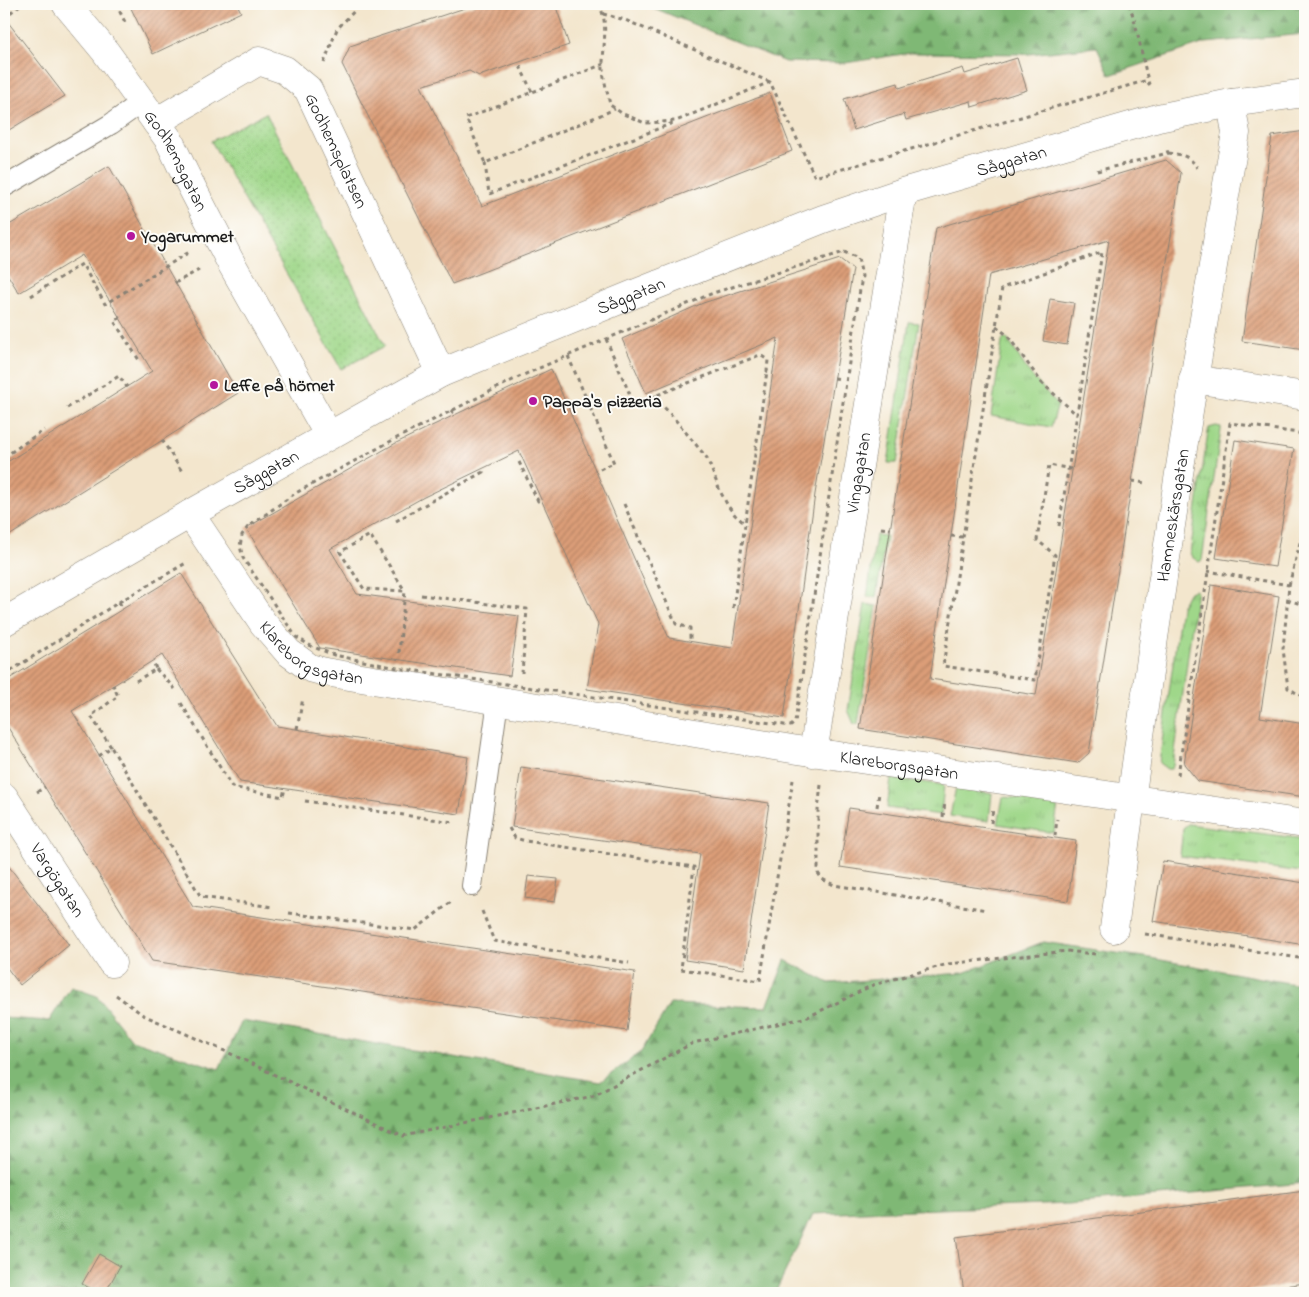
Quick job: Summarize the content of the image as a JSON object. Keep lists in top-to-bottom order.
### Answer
{
  "streets": {
    "street": [
      "Godhemsplatsen",
      "Godhemsgatan",
      "Såggatan",
      "Vingagatan",
      "Hamneskärsgatan",
      "Klareborgsgatan",
      "Vargögatan"
    ]
  },
  "crossings": [
    ["Godhemsplatsen", "Godhemsgatan"],
    ["Godhemsplatsen", "Såggatan"],
    ["Godhemsgatan", "Såggatan"],
    ["Såggatan", "Vingagatan"],
    ["Såggatan", "Hamneskärsgatan"],
    ["Såggatan", "Klareborgsgatan"],
    ["Vingagatan", "Klareborgsgatan"],
    ["Hamneskärsgatan", "Klareborgsgatan"]
  ],
  "places": ["Yogarummet", "Leffe på hörnet", "Pappa's pizzeria"]
}
